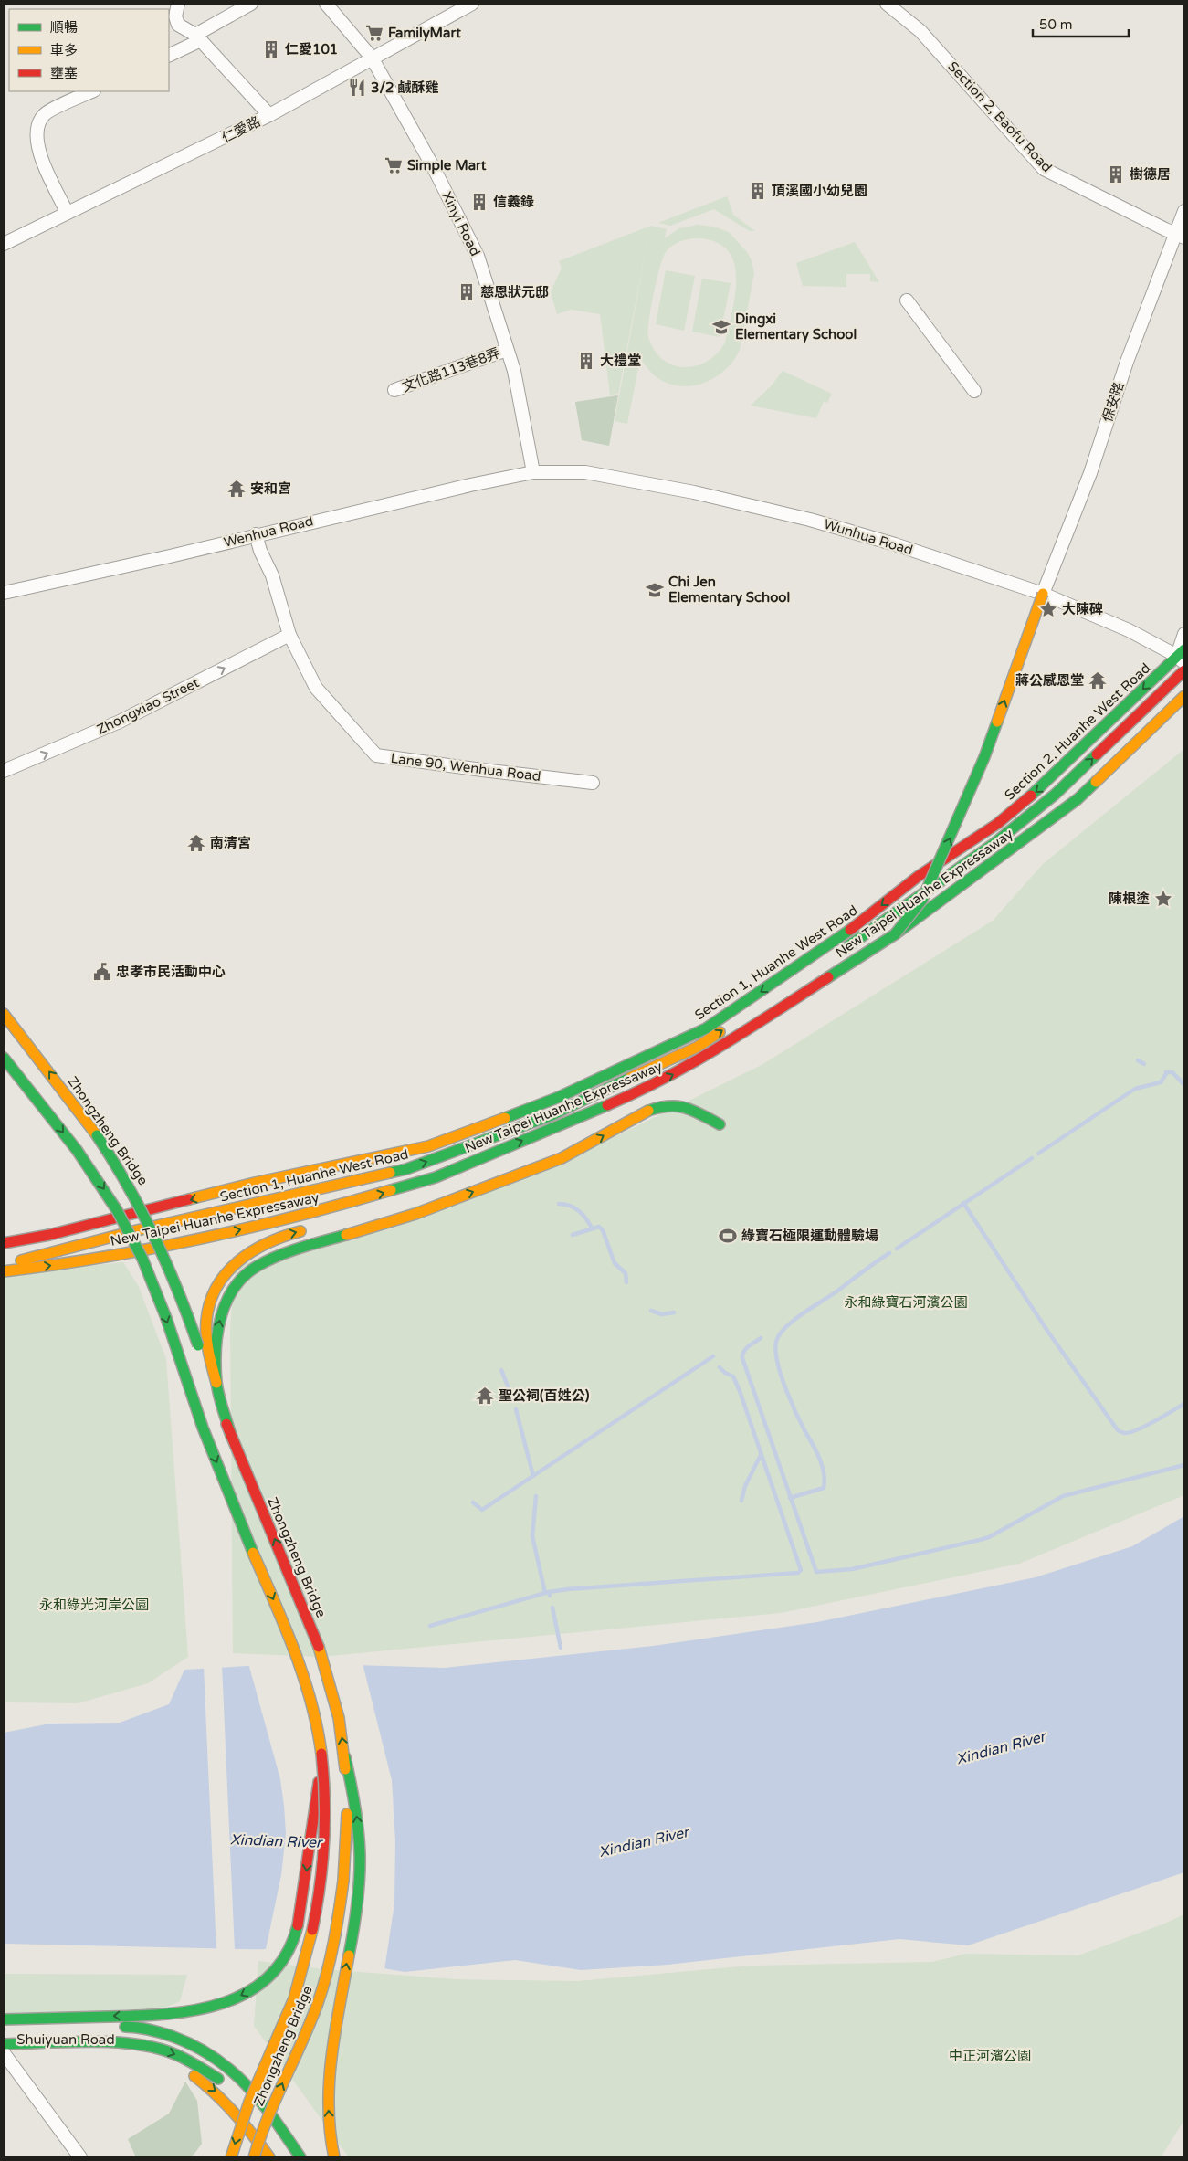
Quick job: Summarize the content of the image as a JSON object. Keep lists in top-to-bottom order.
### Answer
{
  "streets": {
    "main road": [
      "Section 2, Huanhe West Road",
      "New Taipei Huanhe Expressaway",
      "Section 1, Huanhe West Road",
      "Zhongzheng Bridge",
      "Shuiyuan Road"
    ],
    "street": [
      "Section 2, Baofu Road",
      "仁愛路",
      "Xinyi Road",
      "文化路113巷8弄",
      "保安路",
      "Wenhua Road",
      "Wunhua Road",
      "Zhongxiao Street",
      "Lane 90, Wenhua Road"
    ]
  },
  "crossings": [
    ["Section 2, Baofu Road", "保安路"],
    ["仁愛路", "Xinyi Road"],
    ["Xinyi Road", "文化路113巷8弄"],
    ["Xinyi Road", "Wenhua Road"],
    ["Xinyi Road", "Wunhua Road"],
    ["保安路", "Wunhua Road"],
    ["Wenhua Road", "Wunhua Road"],
    ["Wenhua Road", "Lane 90, Wenhua Road"],
    ["Wunhua Road", "Section 2, Huanhe West Road"],
    ["Zhongxiao Street", "Lane 90, Wenhua Road"],
    ["Section 2, Huanhe West Road", "Section 1, Huanhe West Road"]
  ],
  "one_way": ["Zhongxiao Street", "New Taipei Huanhe Expressaway"],
  "water": ["Xindian River"],
  "parks": ["永和綠寶石河濱公園", "永和綠光河岸公園", "中正河濱公園"],
  "places": {
    "supermarket": ["FamilyMart", "Simple Mart"],
    "building": [
      "仁愛101",
      "樹德居",
      "頂溪國小幼兒園",
      "信義錄",
      "慈恩狀元邸",
      "大禮堂"
    ],
    "restaurant": ["3/2 鹹酥雞"],
    "school or university": ["Dingxi Elementary School", "Chi Jen Elementary School"],
    "temple": [
      "安和宮",
      "蔣公感恩堂",
      "南清宮",
      "聖公祠(百姓公)"
    ],
    "place": ["大陳碑", "陳根塗"],
    "public building": ["忠孝市民活動中心"],
    "sports": ["綠寶石極限運動體驗場"]
  },
  "legend": ["順暢", "車多", "壅塞"],
  "scale_bar": "50 m"
}
